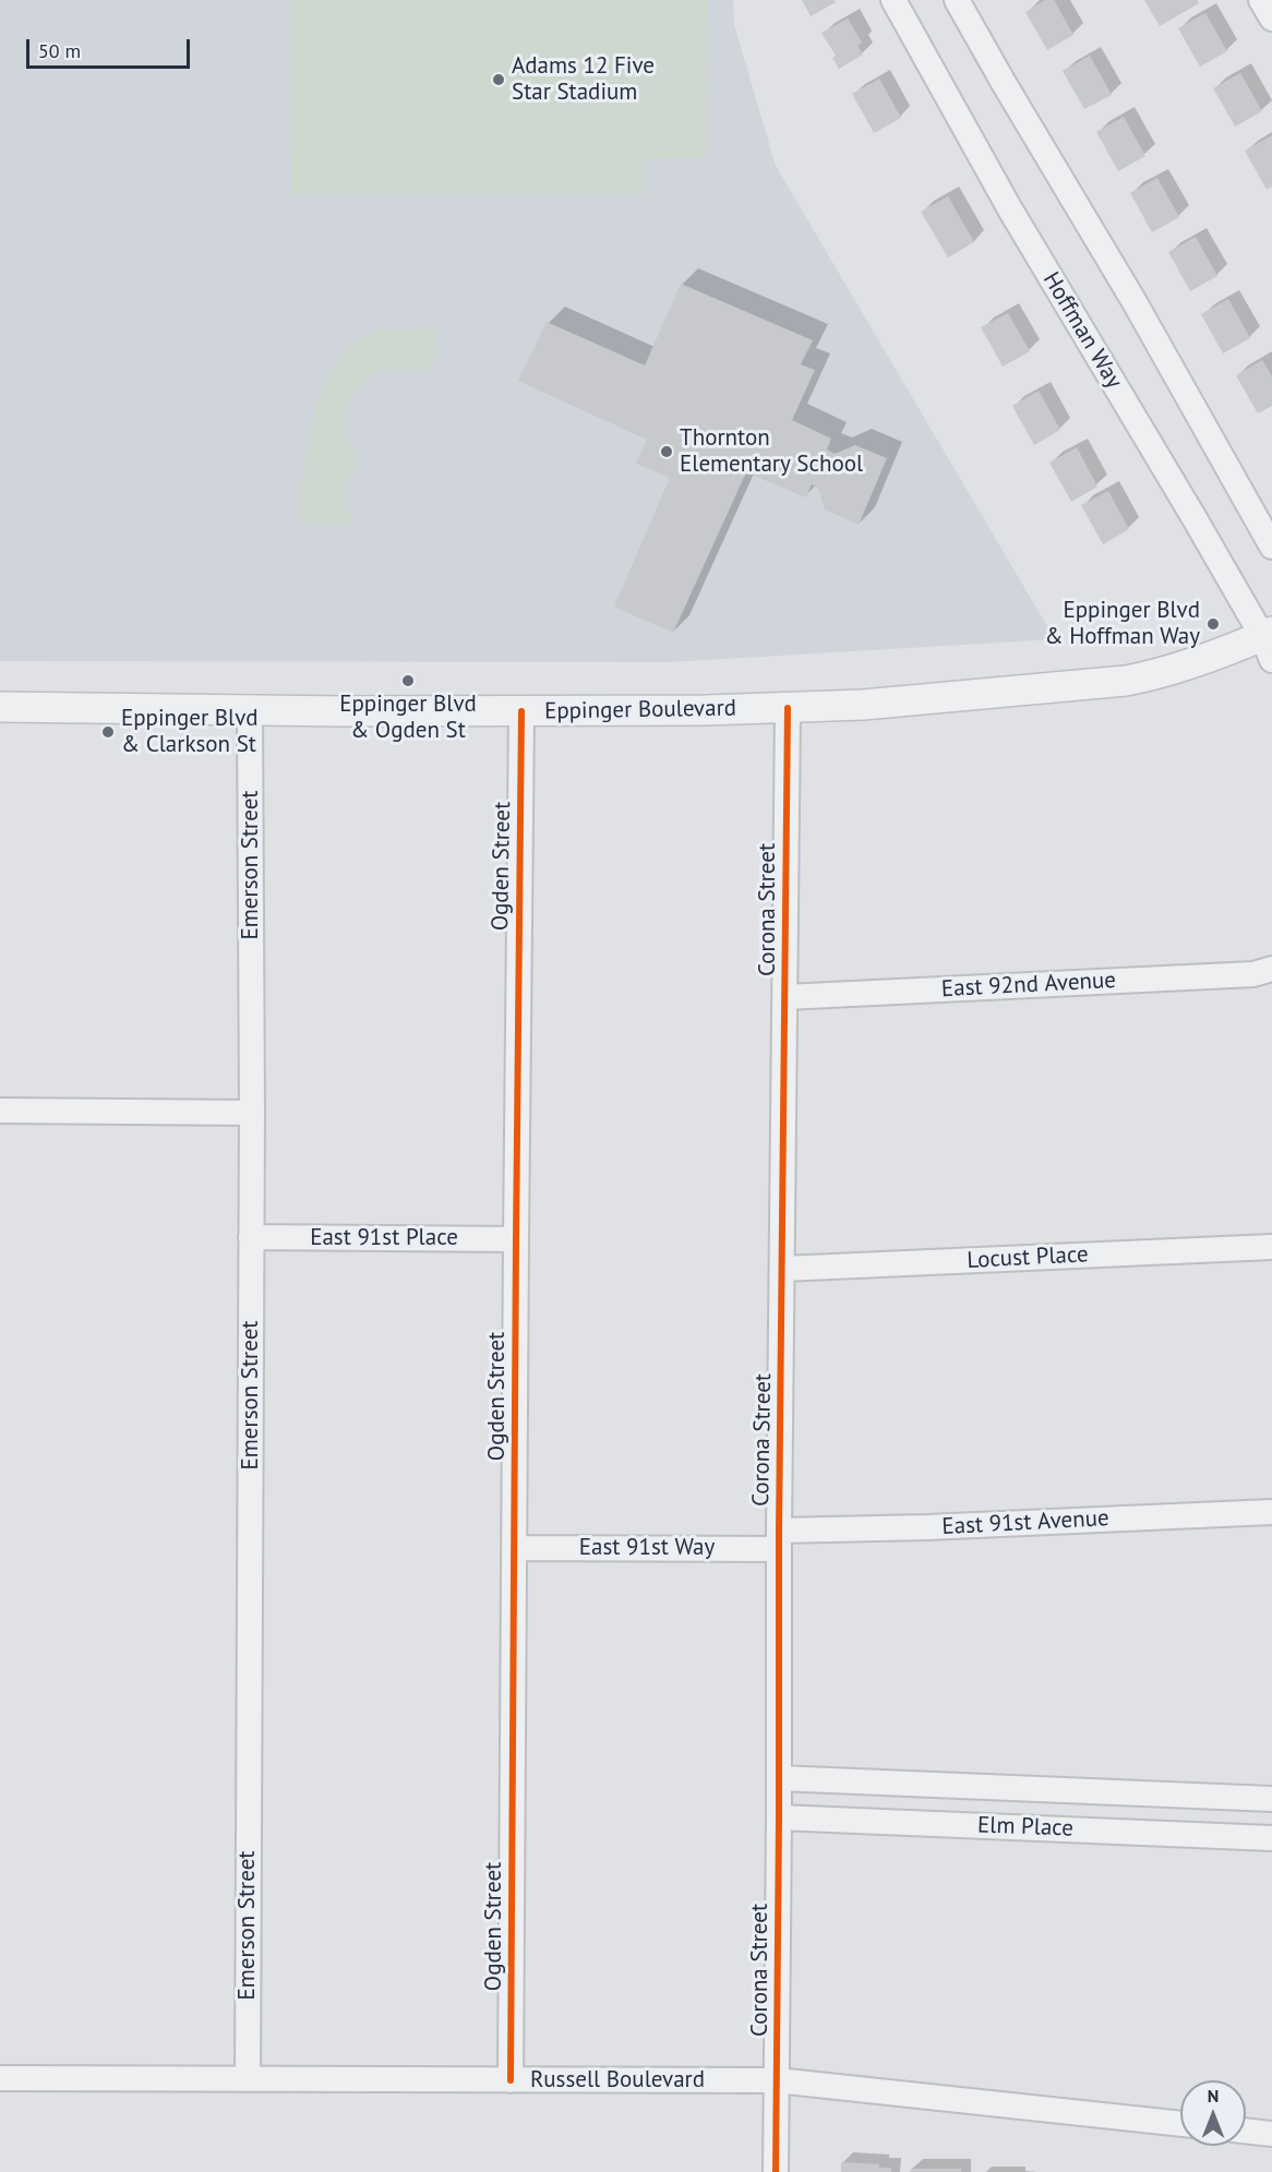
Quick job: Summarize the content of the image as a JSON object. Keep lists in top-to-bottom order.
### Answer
{
  "streets": {
    "street": [
      "Hoffman Way",
      "Eppinger Boulevard",
      "Emerson Street",
      "Ogden Street",
      "Corona Street",
      "East 92nd Avenue",
      "East 91st Place",
      "Locust Place",
      "East 91st Avenue",
      "East 91st Way",
      "Elm Place",
      "Russell Boulevard"
    ]
  },
  "crossings": [
    ["Hoffman Way", "Eppinger Boulevard"],
    ["Eppinger Boulevard", "Emerson Street"],
    ["Eppinger Boulevard", "Ogden Street"],
    ["Eppinger Boulevard", "Corona Street"],
    ["Emerson Street", "East 91st Place"],
    ["Emerson Street", "Russell Boulevard"],
    ["Ogden Street", "East 91st Place"],
    ["Ogden Street", "East 91st Way"],
    ["Ogden Street", "Russell Boulevard"],
    ["Corona Street", "East 92nd Avenue"],
    ["Corona Street", "Locust Place"],
    ["Corona Street", "East 91st Avenue"],
    ["Corona Street", "East 91st Way"],
    ["Corona Street", "Elm Place"],
    ["Corona Street", "Russell Boulevard"],
    ["East 91st Avenue", "East 91st Way"]
  ],
  "places": [
    "Adams 12 Five Star Stadium",
    "Thornton Elementary School",
    "Eppinger Blvd & Hoffman Way",
    "Eppinger Blvd & Ogden St",
    "Eppinger Blvd & Clarkson St"
  ],
  "scale_bar": "50 m",
  "north": "top"
}
